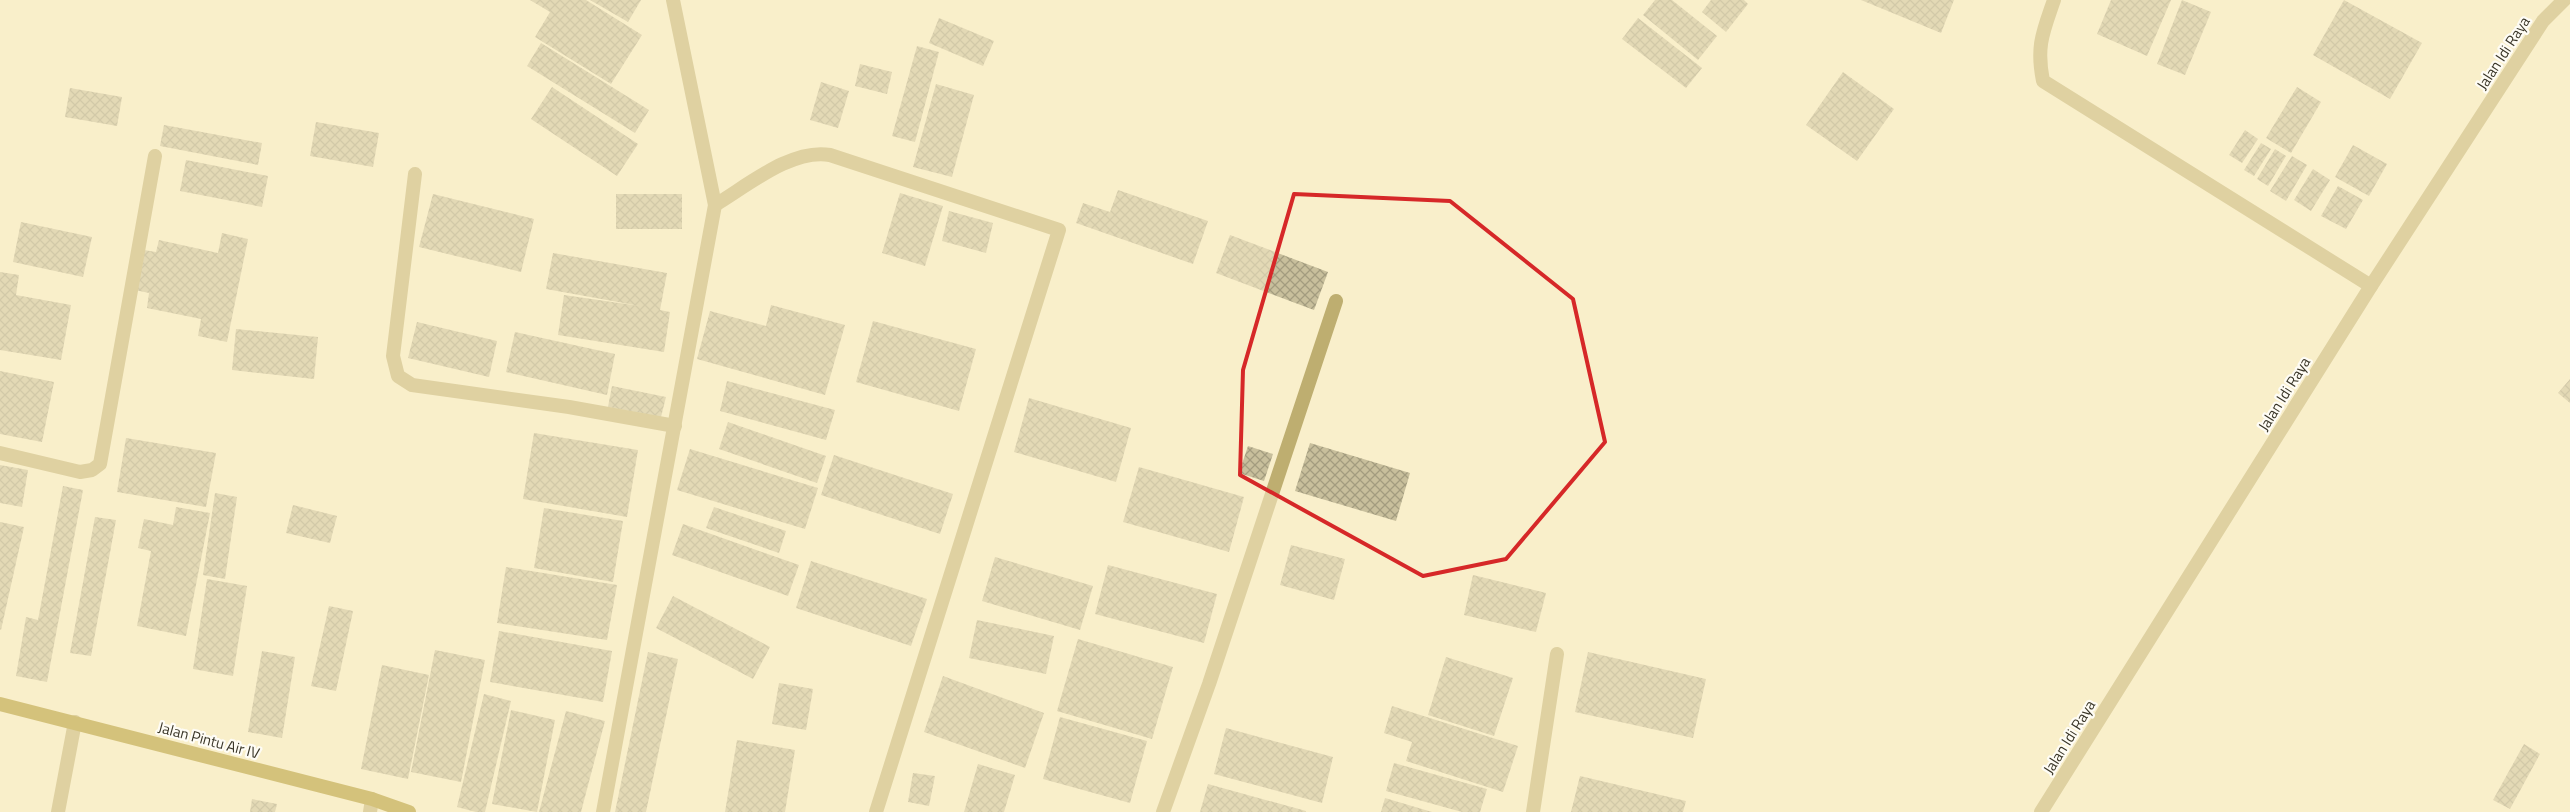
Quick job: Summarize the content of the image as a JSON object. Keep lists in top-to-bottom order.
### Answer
{
  "streets": {
    "main road": ["Jalan Pintu Air IV"],
    "street": ["Jalan Idi Raya"]
  }
}
